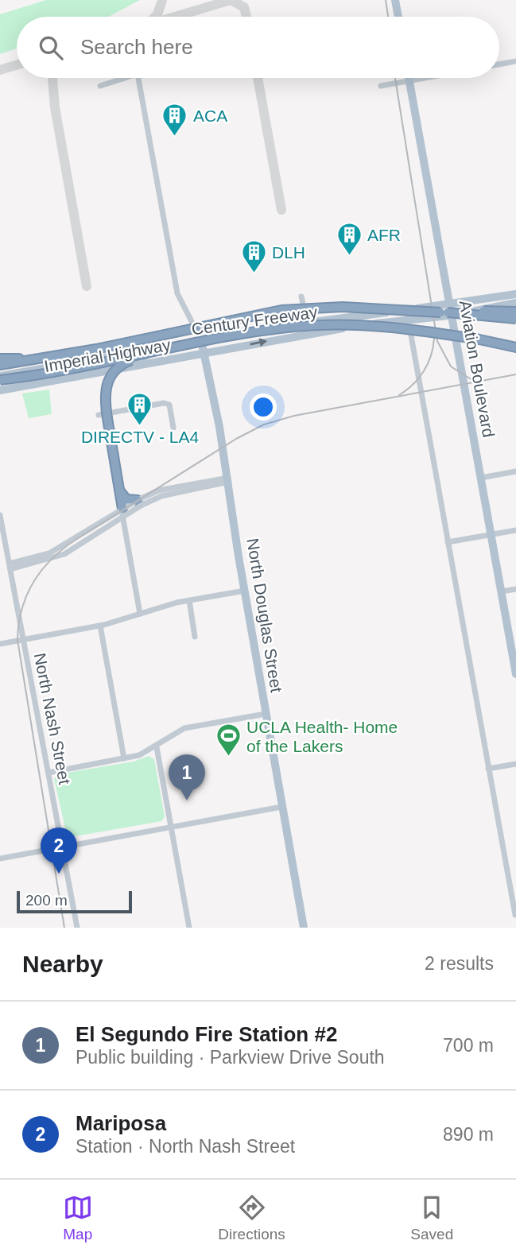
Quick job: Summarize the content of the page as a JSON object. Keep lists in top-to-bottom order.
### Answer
{
  "streets": {
    "highway": ["Century Freeway"],
    "main road": ["Imperial Highway", "Aviation Boulevard", "North Douglas Street"],
    "street": ["North Nash Street"]
  },
  "crossings": [
    ["Century Freeway", "Imperial Highway"],
    ["Century Freeway", "Aviation Boulevard"],
    ["Imperial Highway", "Aviation Boulevard"],
    ["Imperial Highway", "North Douglas Street"]
  ],
  "places": {
    "building": [
      "ACA",
      "AFR",
      "DLH",
      "DIRECTV - LA4"
    ],
    "sports": ["UCLA Health- Home of the Lakers"]
  },
  "scale_bar": "200 m",
  "page": {
    "search": "Search here",
    "pins": ["1", "2"],
    "scale": "200 m",
    "heading": ["Nearby", "2 results"],
    "list": [
      {
        "mark": "1",
        "name": "El Segundo Fire Station #2",
        "note": "Public building · Parkview Drive South",
        "value": "700 m"
      },
      {
        "mark": "2",
        "name": "Mariposa",
        "note": "Station · North Nash Street",
        "value": "890 m"
      }
    ],
    "nav": ["Map", "Directions", "Saved"]
  }
}
